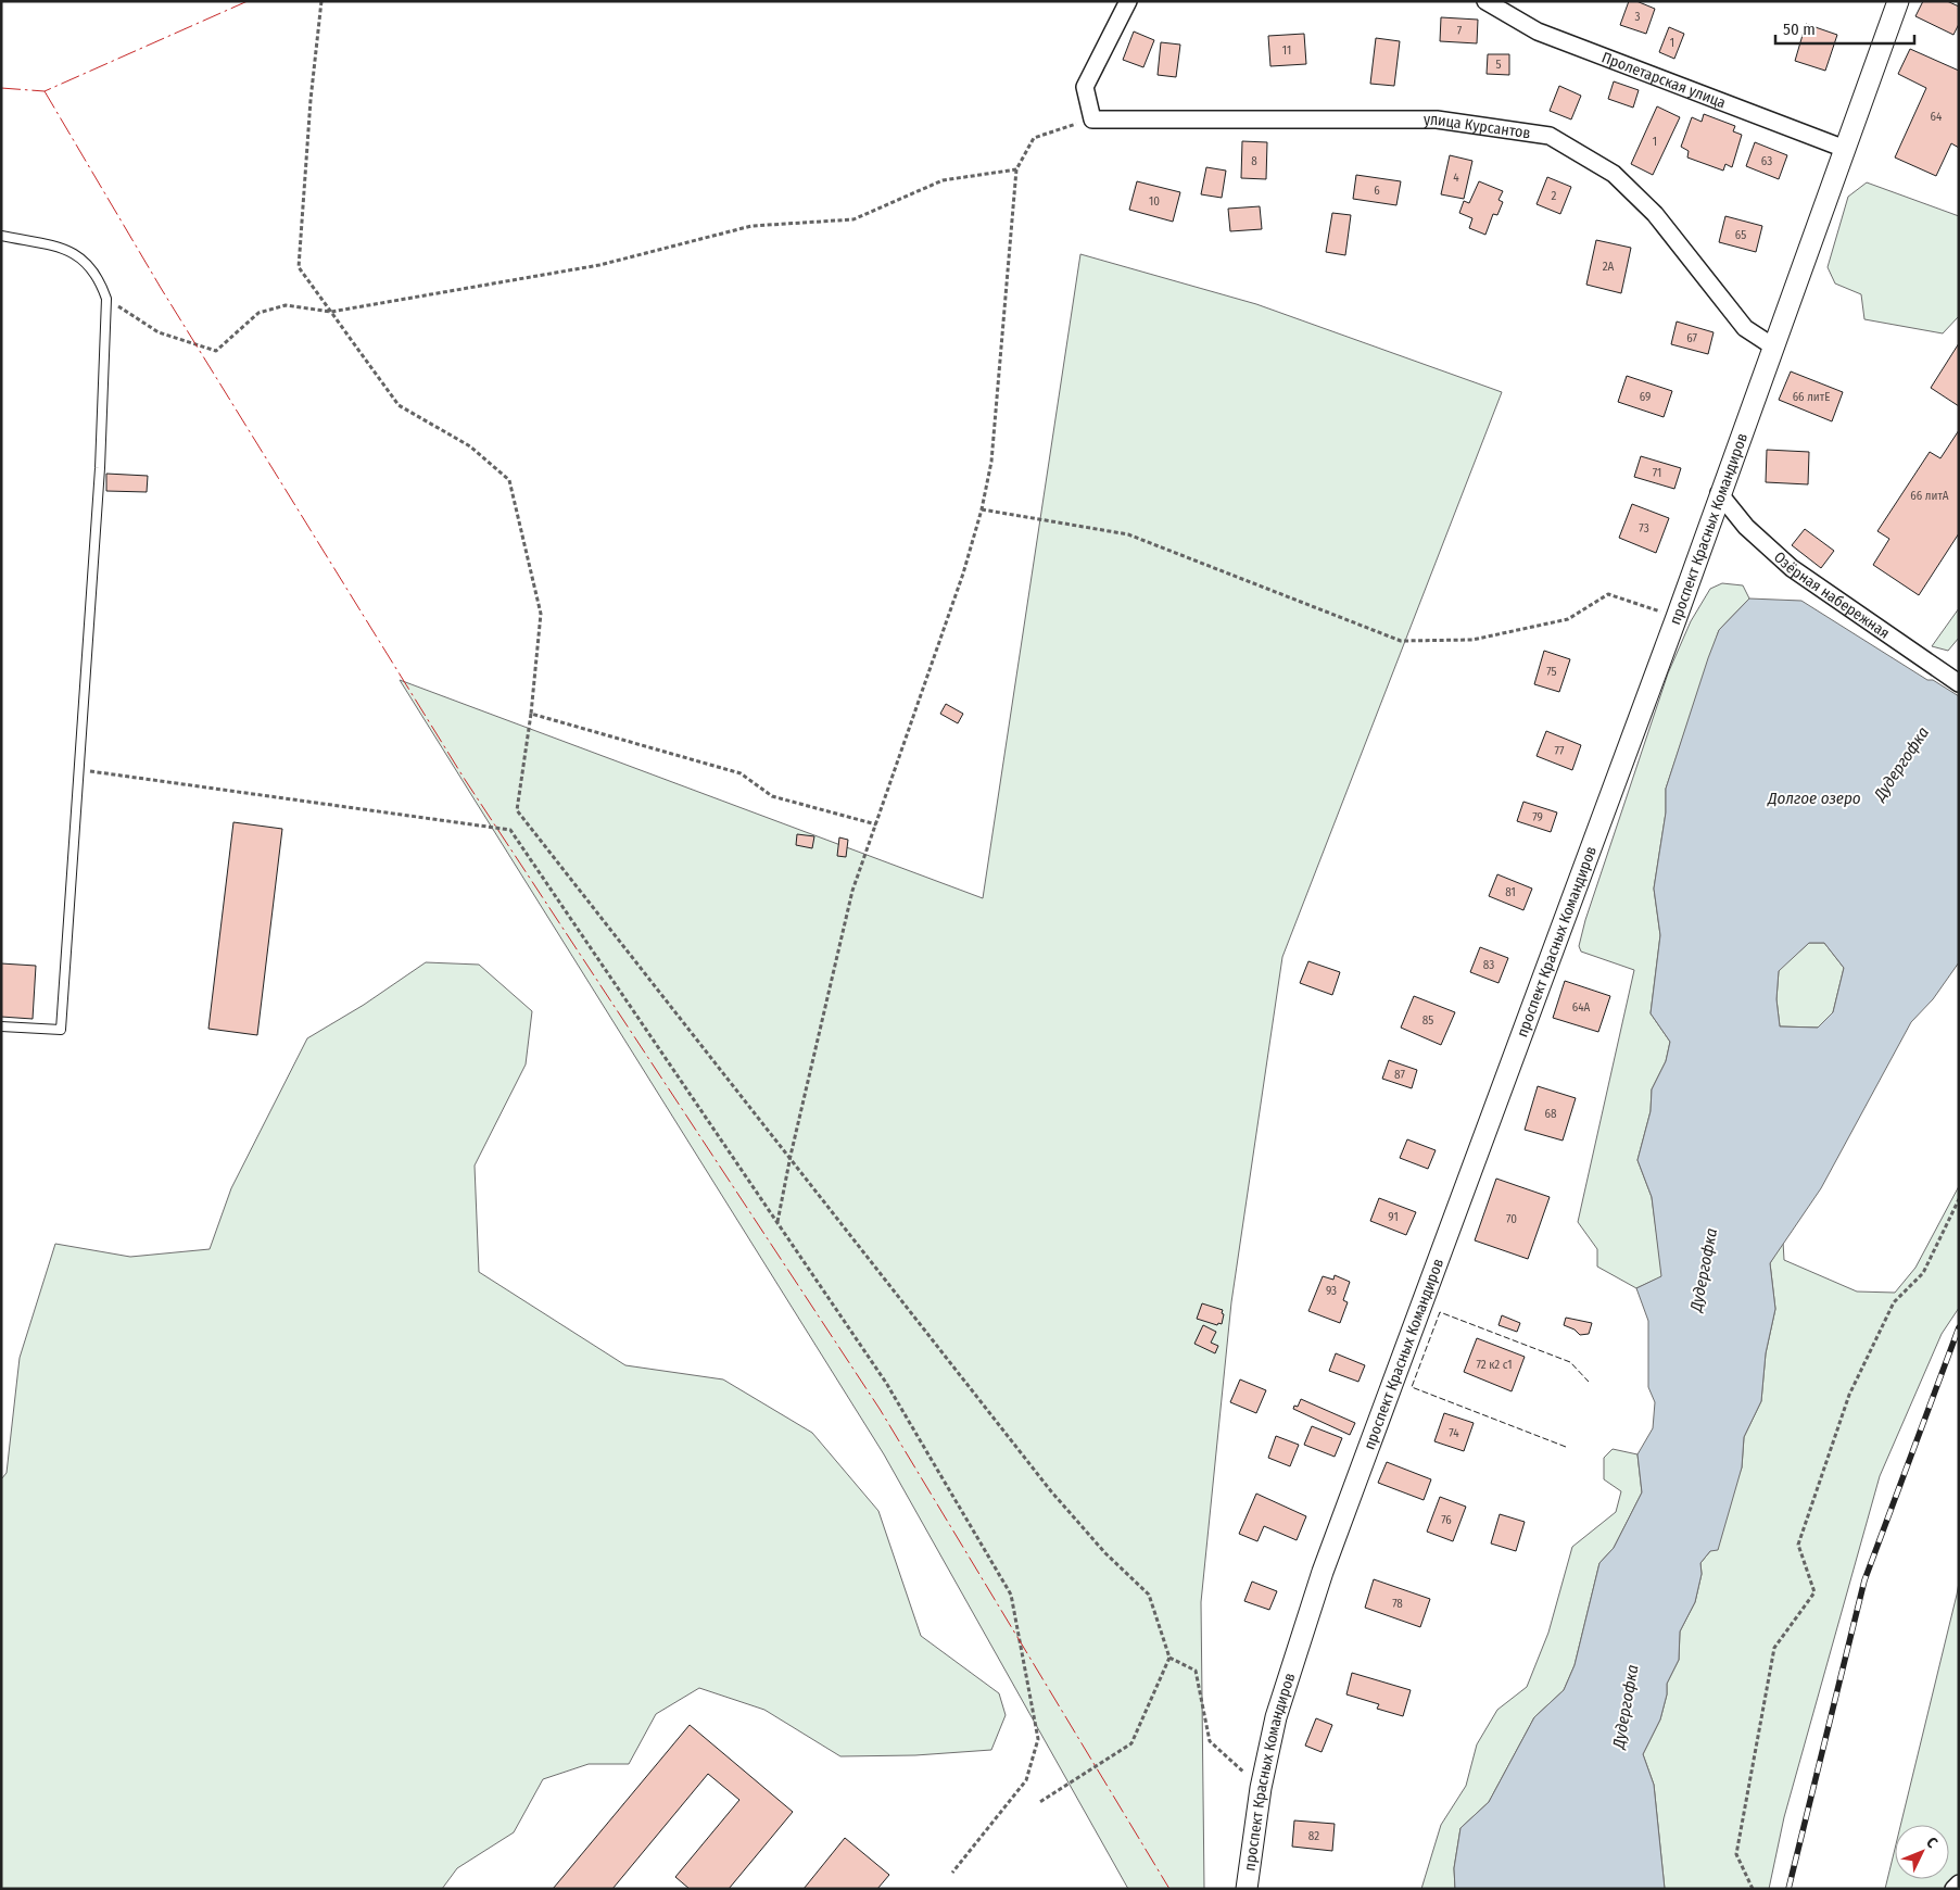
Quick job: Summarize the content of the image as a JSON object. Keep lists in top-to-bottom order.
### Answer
{
  "streets": {
    "street": [
      "Пролетарская улица",
      "улица Курсантов",
      "проспект Красных Командиров",
      "Озёрная набережная"
    ]
  },
  "crossings": [
    ["Пролетарская улица", "проспект Красных Командиров"],
    ["улица Курсантов", "проспект Красных Командиров"],
    ["проспект Красных Командиров", "Озёрная набережная"]
  ],
  "water": ["Дудергофка", "Долгое озеро"],
  "house_numbers": [
    "3",
    "7",
    "1",
    "11",
    "5",
    "64",
    "1",
    "8",
    "63",
    "4",
    "6",
    "2",
    "10",
    "65",
    "2А",
    "67",
    "69",
    "66 литЕ",
    "71",
    "66 литА",
    "73",
    "75",
    "77",
    "79",
    "81",
    "83",
    "64А",
    "85",
    "87",
    "68",
    "91",
    "70",
    "93",
    "72 к2 с1",
    "74",
    "76",
    "78",
    "82"
  ],
  "scale_bar": "50 m",
  "north": "top right"
}
